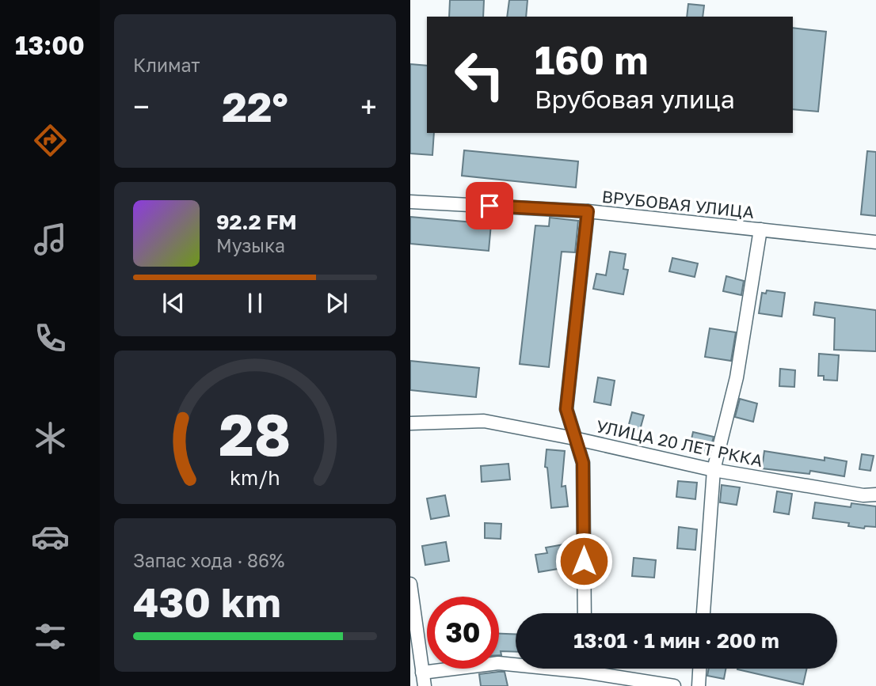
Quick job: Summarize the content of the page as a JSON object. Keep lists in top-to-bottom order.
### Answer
{
  "streets": {
    "street": ["ВРУБОВАЯ УЛИЦА", "УЛИЦА 20 ЛЕТ РККА"]
  },
  "page": {
    "tabs": "13:00",
    "tile": [
      "Климат",
      ["Запас хода · 86%", "430 km"]
    ],
    "turn": ["160 m", "Врубовая улица"],
    "heat": ["−", "22°", "+"],
    "song": ["92.2 FM", "Музыка"],
    "limit": "30",
    "trip": "13:01 · 1 мин · 200 m",
    "gauge": ["28", "km/h"]
  }
}
